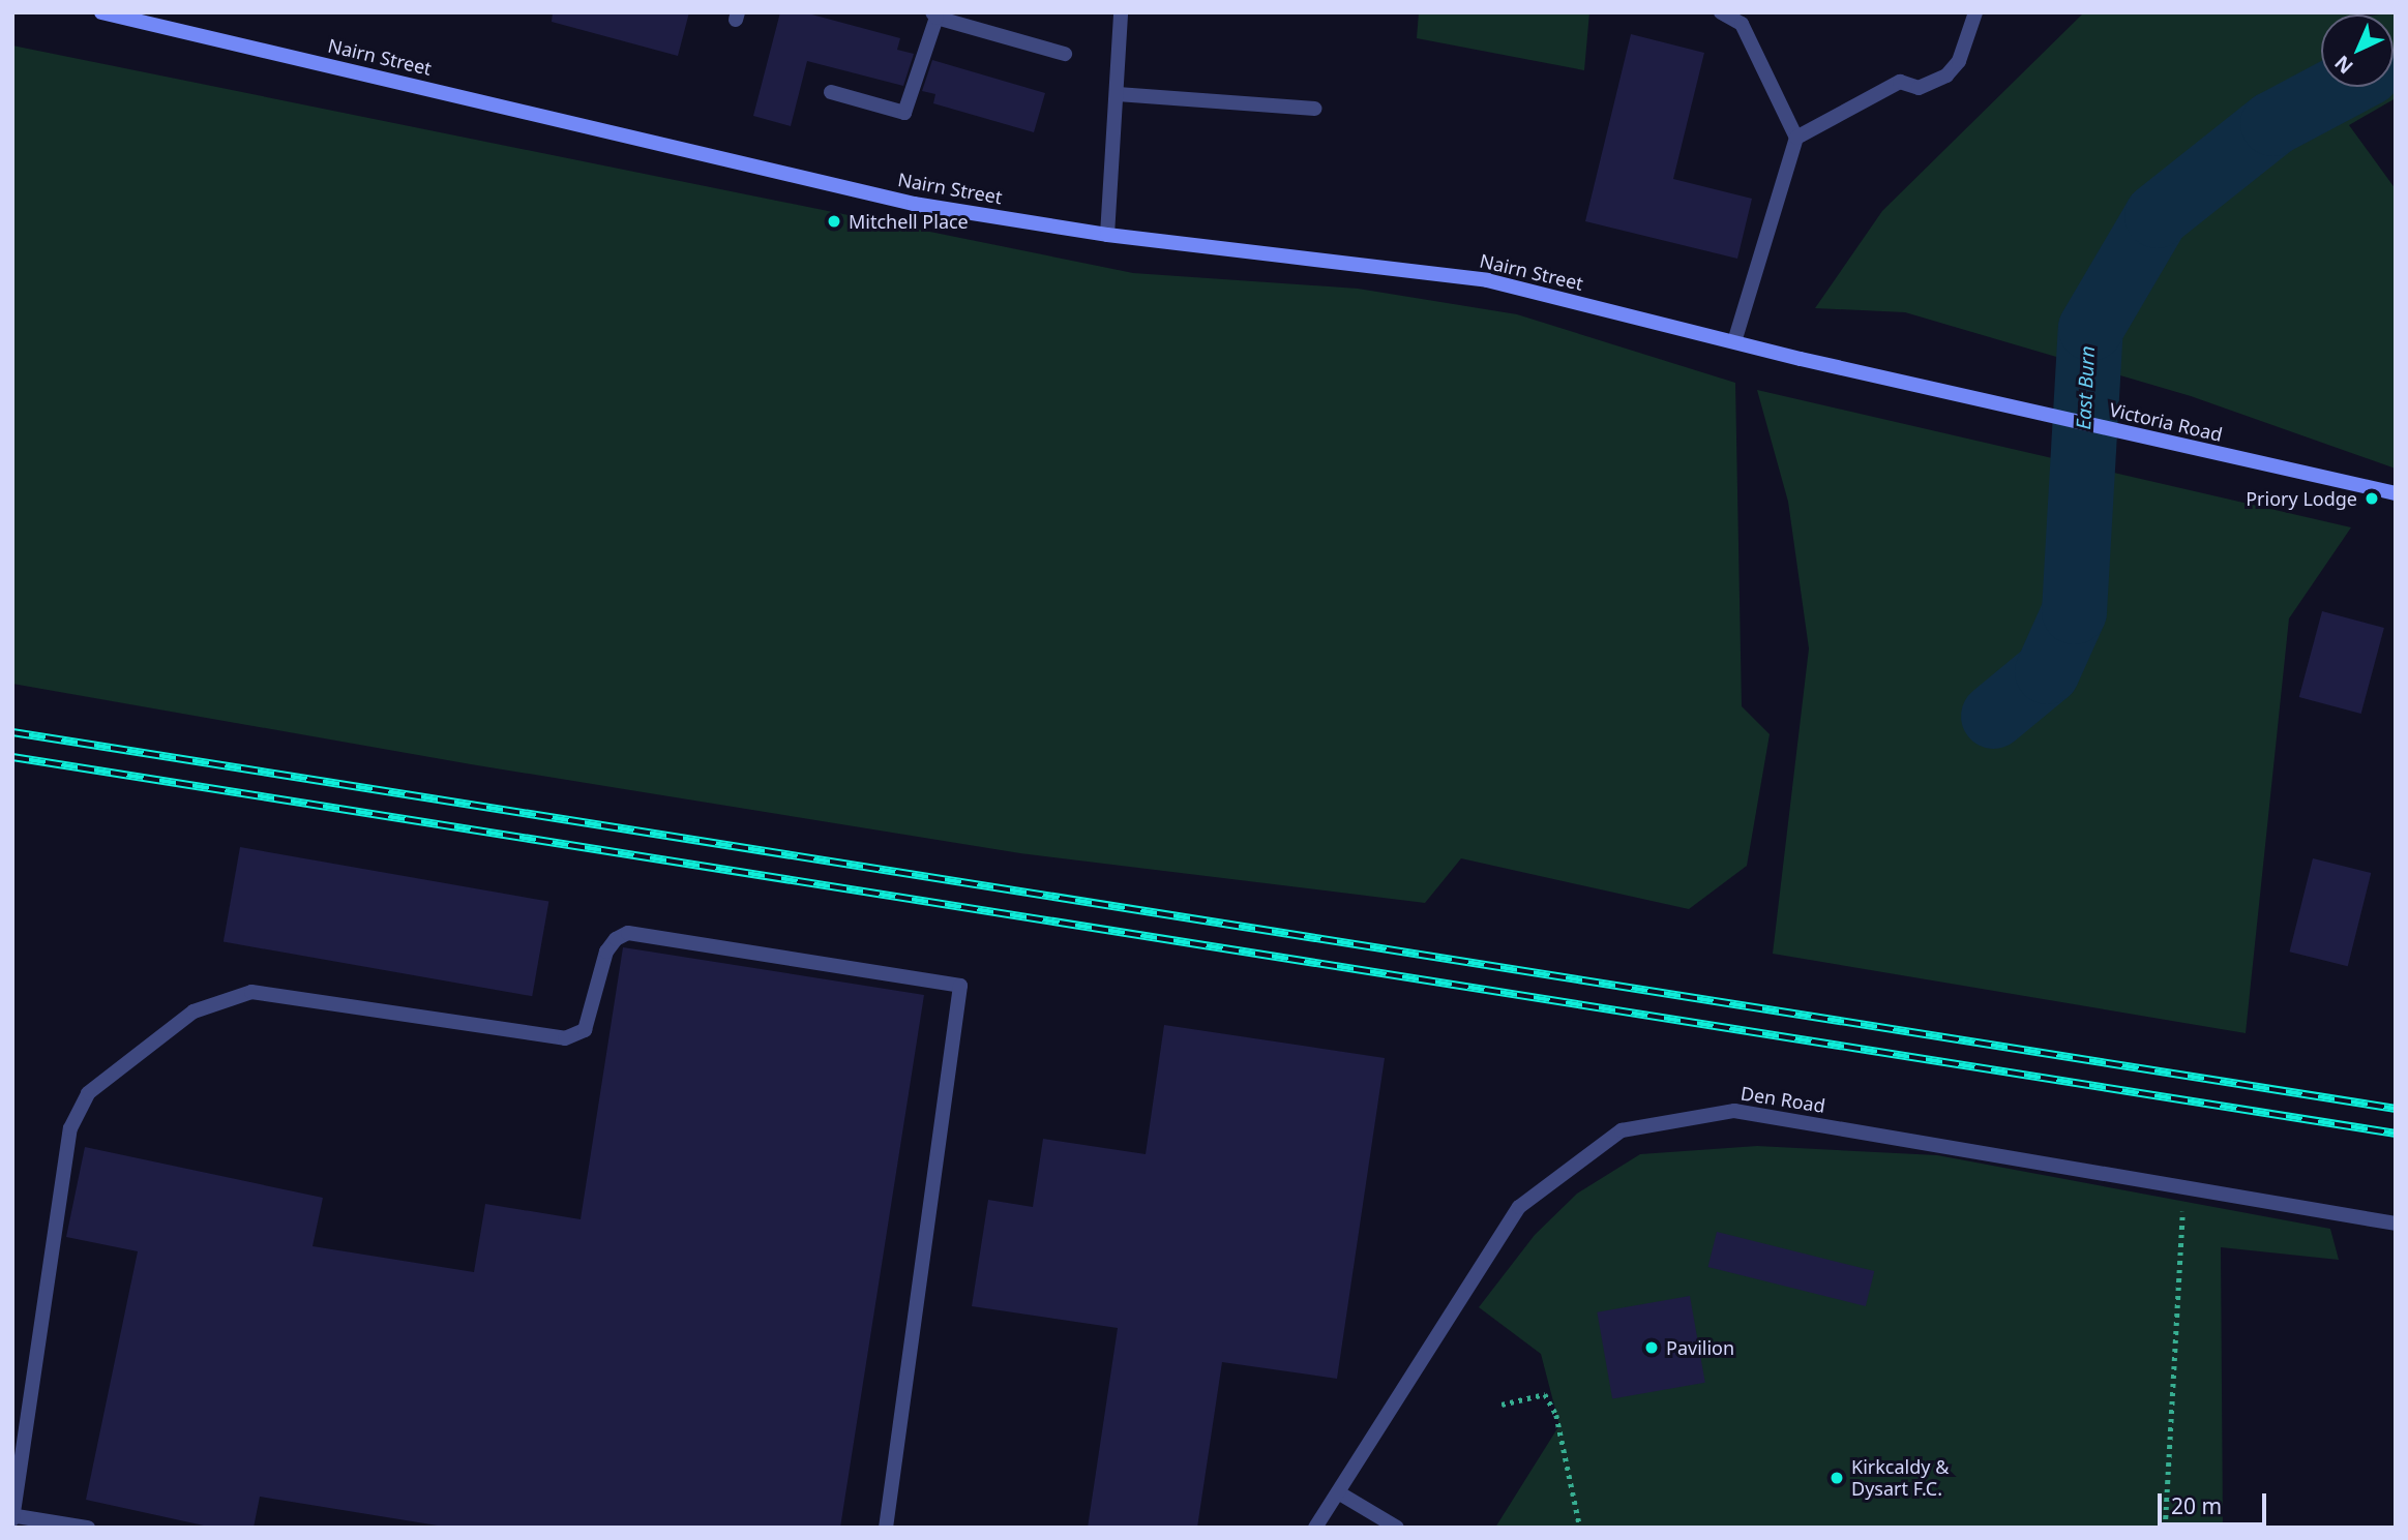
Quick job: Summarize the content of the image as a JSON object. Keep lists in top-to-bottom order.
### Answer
{
  "streets": {
    "main road": ["Nairn Street", "Victoria Road"],
    "street": ["Den Road"]
  },
  "crossings": [
    ["Nairn Street", "Victoria Road"]
  ],
  "water": ["East Burn"],
  "places": [
    "Mitchell Place",
    "Priory Lodge",
    "Pavilion",
    "Kirkcaldy & Dysart F.C."
  ],
  "scale_bar": "20 m",
  "north": "bottom left"
}
